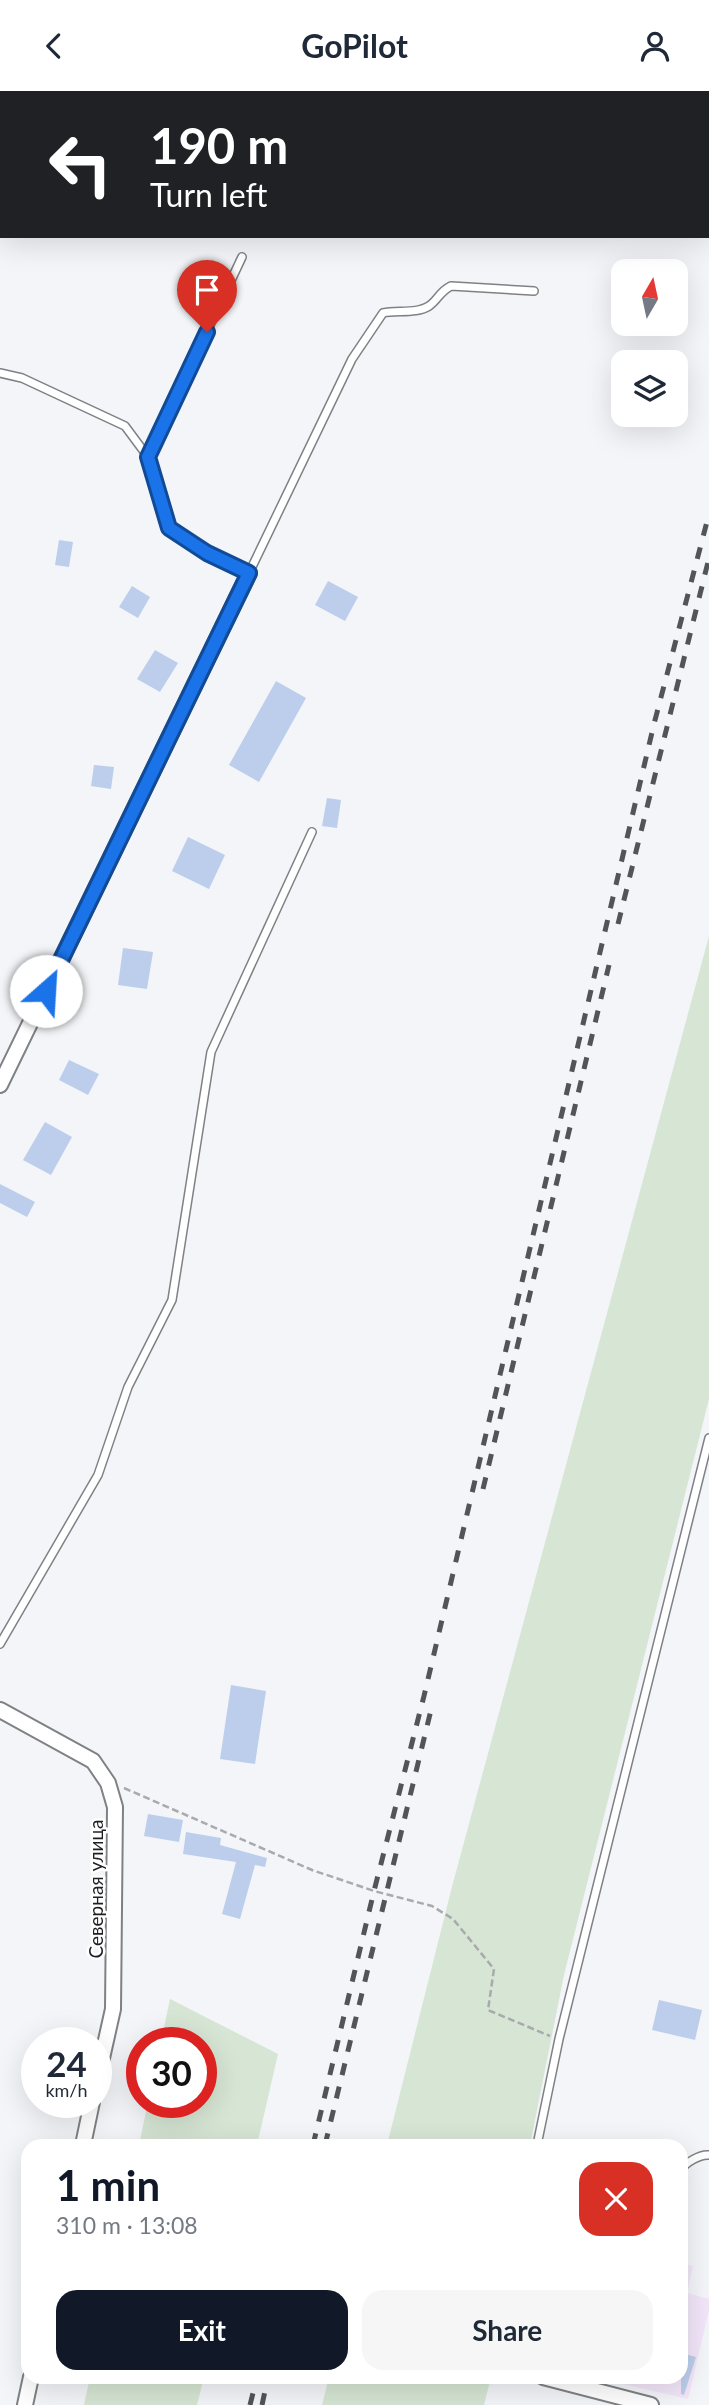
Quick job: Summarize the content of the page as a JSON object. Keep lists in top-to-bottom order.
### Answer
{
  "streets": {
    "street": ["Северная улица"]
  },
  "north": "top",
  "page": {
    "header": "GoPilot",
    "turn": ["190 m", "Turn left"],
    "speed": "24 km/h",
    "limit": "30",
    "heading": ["1 min", "310 m · 13:08"],
    "buttons": ["Exit", "Share"]
  }
}
